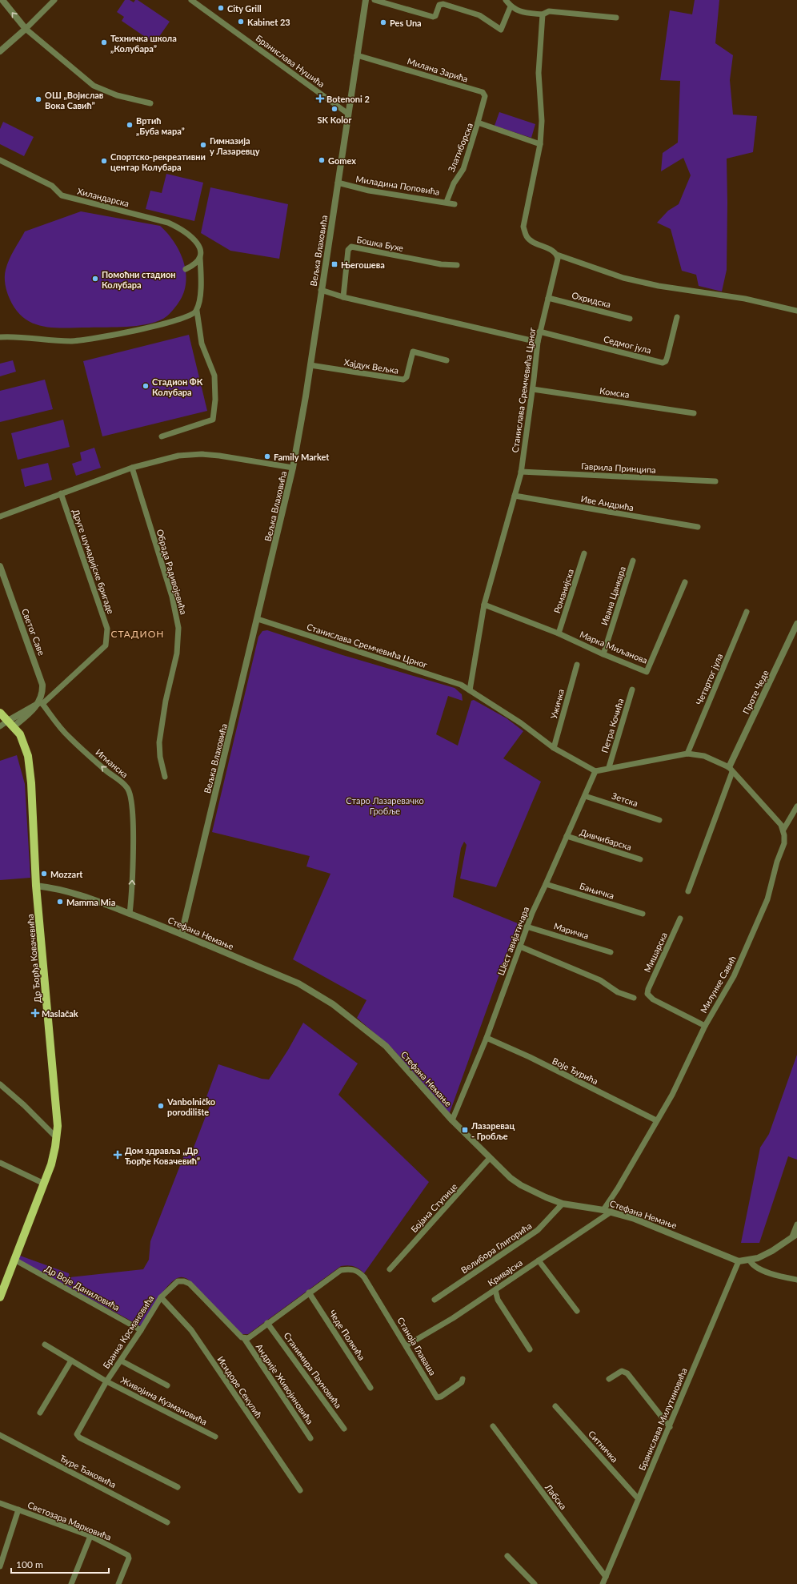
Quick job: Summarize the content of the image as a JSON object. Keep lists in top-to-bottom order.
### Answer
{
  "streets": {
    "main road": ["Др Ђорђа Ковачевића"],
    "street": [
      "Бранислава Нушића",
      "Милана Зарића",
      "Златиборска",
      "Миладина Поповића",
      "Хиландарска",
      "Бошка Бухе",
      "Вељка Влаховића",
      "Охридска",
      "Седмог јула",
      "Хајдук Вељка",
      "Станислава Сремчевића Црног",
      "Комска",
      "Гаврила Принципа",
      "Иве Андрића",
      "Друге шумадијске бригаде",
      "Обрада Радивојевића",
      "Романијска",
      "Ивана Цанкара",
      "Светог Саве",
      "Марка Миљанова",
      "Четвртог јула",
      "Проте Чеде",
      "Ужичка",
      "Петра Кочића",
      "Игманска",
      "Зетска",
      "Дивчибарска",
      "Бањичка",
      "Маричка",
      "Стефана Немање",
      "Шест авијатичара",
      "Мишарска",
      "Милунке Савић",
      "Воје Ђурића",
      "Бојана Ступице",
      "Велибора Глигорића",
      "Кривајска",
      "Др Воје Даниловића",
      "Бранка Крсмановића",
      "Чеде Полкића",
      "Станоја Главаша",
      "Станимира Пауновића",
      "Андрије Живојиновића",
      "Исидоре Секулић",
      "Живојина Кузмановића",
      "Бранислава Милутиновића",
      "Ситничка",
      "Ђуре Ђаковића",
      "Лабска",
      "Светозара Марковића"
    ]
  },
  "crossings": [
    ["Бранислава Нушића", "Вељка Влаховића"],
    ["Милана Зарића", "Златиборска"],
    ["Милана Зарића", "Вељка Влаховића"],
    ["Златиборска", "Миладина Поповића"],
    ["Миладина Поповића", "Вељка Влаховића"],
    ["Вељка Влаховића", "Хајдук Вељка"],
    ["Вељка Влаховића", "Станислава Сремчевића Црног"],
    ["Вељка Влаховића", "Стефана Немање"],
    ["Охридска", "Станислава Сремчевића Црног"],
    ["Седмог јула", "Станислава Сремчевића Црног"],
    ["Станислава Сремчевића Црног", "Комска"],
    ["Станислава Сремчевића Црног", "Гаврила Принципа"],
    ["Станислава Сремчевића Црног", "Иве Андрића"],
    ["Станислава Сремчевића Црног", "Марка Миљанова"],
    ["Станислава Сремчевића Црног", "Ужичка"],
    ["Станислава Сремчевића Црног", "Шест авијатичара"],
    ["Друге шумадијске бригаде", "Светог Саве"],
    ["Друге шумадијске бригаде", "Игманска"],
    ["Друге шумадијске бригаде", "Др Ђорђа Ковачевића"],
    ["Романијска", "Марка Миљанова"],
    ["Ивана Цанкара", "Марка Миљанова"],
    ["Светог Саве", "Игманска"],
    ["Игманска", "Стефана Немање"],
    ["Зетска", "Шест авијатичара"],
    ["Дивчибарска", "Шест авијатичара"],
    ["Бањичка", "Шест авијатичара"],
    ["Маричка", "Шест авијатичара"],
    ["Стефана Немање", "Шест авијатичара"],
    ["Стефана Немање", "Др Ђорђа Ковачевића"],
    ["Стефана Немање", "Милунке Савић"],
    ["Стефана Немање", "Бојана Ступице"],
    ["Стефана Немање", "Велибора Глигорића"],
    ["Стефана Немање", "Кривајска"],
    ["Стефана Немање", "Бранислава Милутиновића"],
    ["Шест авијатичара", "Воје Ђурића"],
    ["Мишарска", "Милунке Савић"],
    ["Др Ђорђа Ковачевића", "Др Воје Даниловића"],
    ["Милунке Савић", "Воје Ђурића"],
    ["Кривајска", "Станоја Главаша"],
    ["Др Воје Даниловића", "Бранка Крсмановића"],
    ["Бранка Крсмановића", "Андрије Живојиновића"],
    ["Бранка Крсмановића", "Исидоре Секулић"],
    ["Бранка Крсмановића", "Живојина Кузмановића"],
    ["Чеде Полкића", "Станоја Главаша"],
    ["Бранислава Милутиновића", "Ситничка"],
    ["Бранислава Милутиновића", "Лабска"]
  ],
  "one_way": ["Игманска"],
  "districts": ["СТАДИОН"],
  "parks": ["Старо Лазаревачко Гробље"],
  "places": {
    "other": [
      "City Grill",
      "Kabinet 23",
      "Pes Una",
      "Техничка школа „Колубара”",
      "ОШ „Војислав Вока Савић”",
      "SK Kolor",
      "Вртић „Буба мара”",
      "Гимназија у Лазаревцу",
      "Gomex",
      "Спортско-рекреативни центар Колубара",
      "Помоћни стадион Колубара",
      "Стадион ФК Колубара",
      "Family Market",
      "Mozzart",
      "Mamma Mia",
      "Vanbolničko porodilište"
    ],
    "health": ["Botenoni 2", "Maslačak", "Дом здравља „Др Ђорђе Ковачевић”"],
    "transit": ["Његошева", "Лазаревац - Гробље"]
  },
  "scale_bar": "100 m"
}
